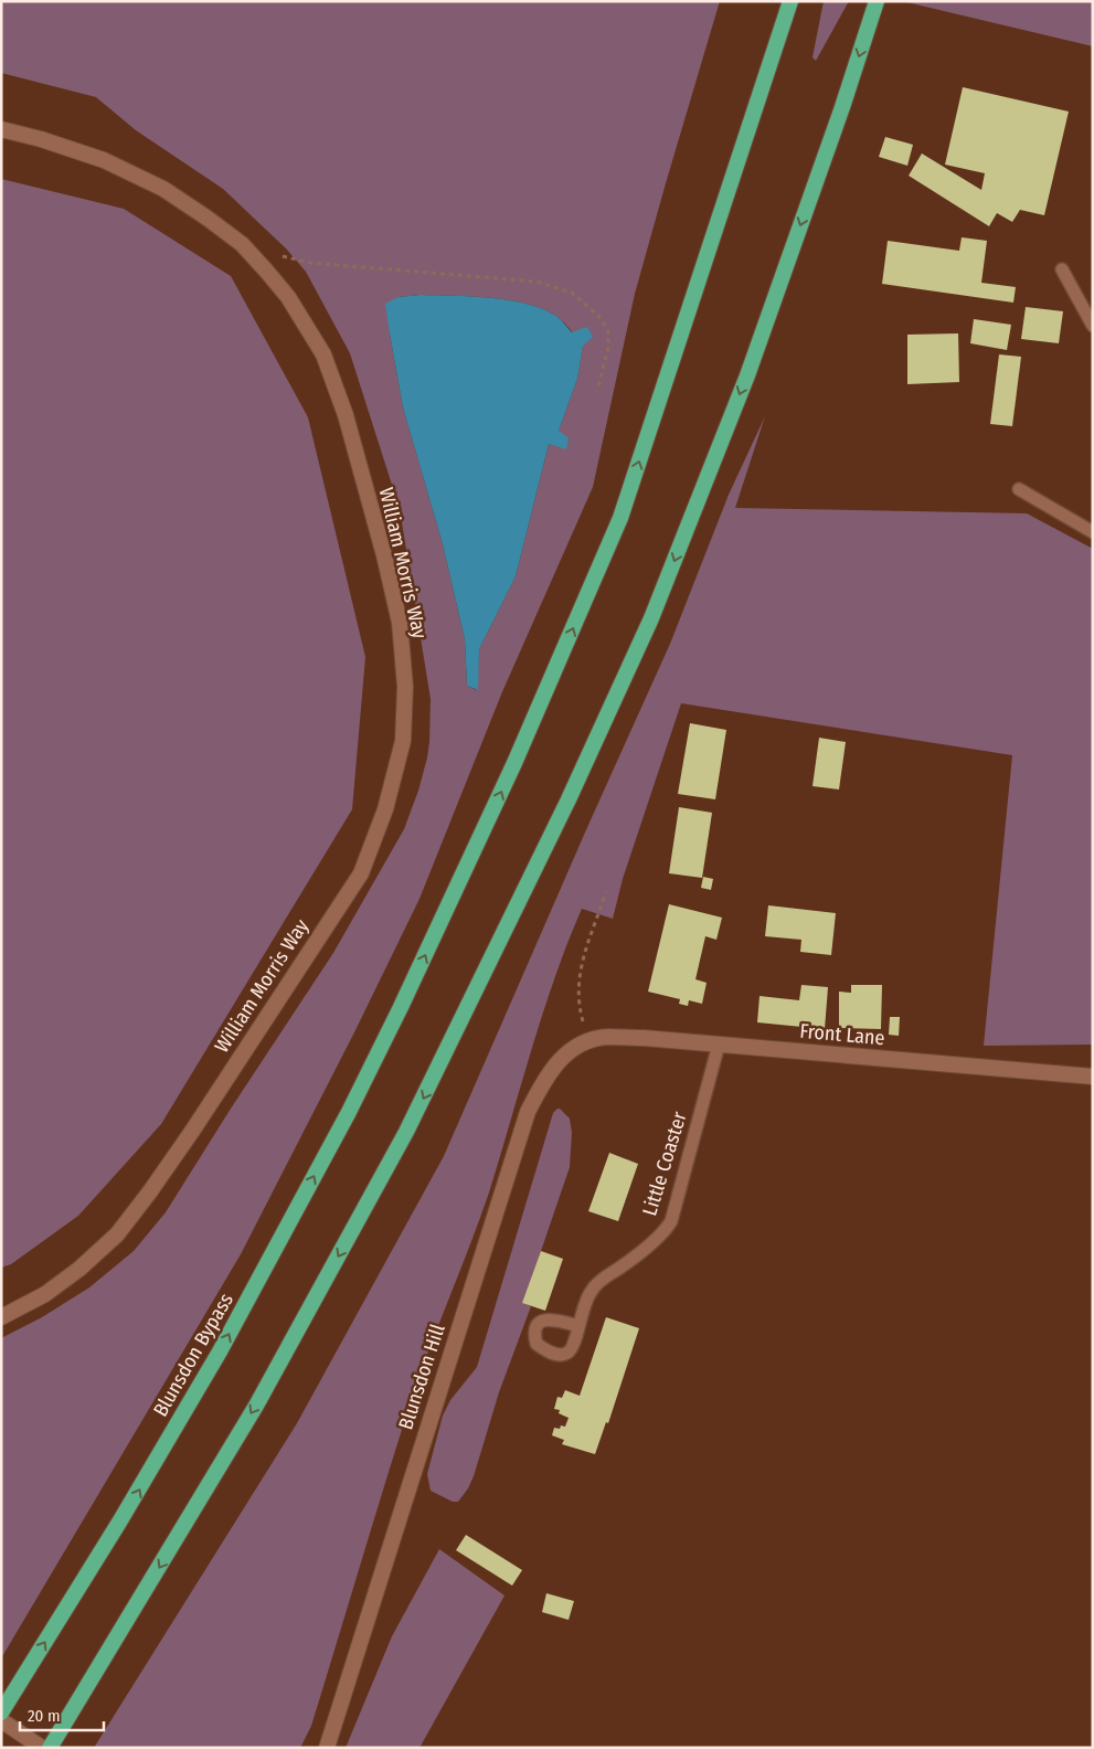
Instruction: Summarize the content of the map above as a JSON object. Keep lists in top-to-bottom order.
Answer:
{
  "streets": {
    "highway": ["Blunsdon Bypass"],
    "street": ["William Morris Way", "Front Lane", "Blunsdon Hill"],
    "lane": ["Little Coaster"]
  },
  "crossings": [
    ["Front Lane", "Little Coaster"],
    ["Front Lane", "Blunsdon Hill"]
  ],
  "scale_bar": "20 m"
}
